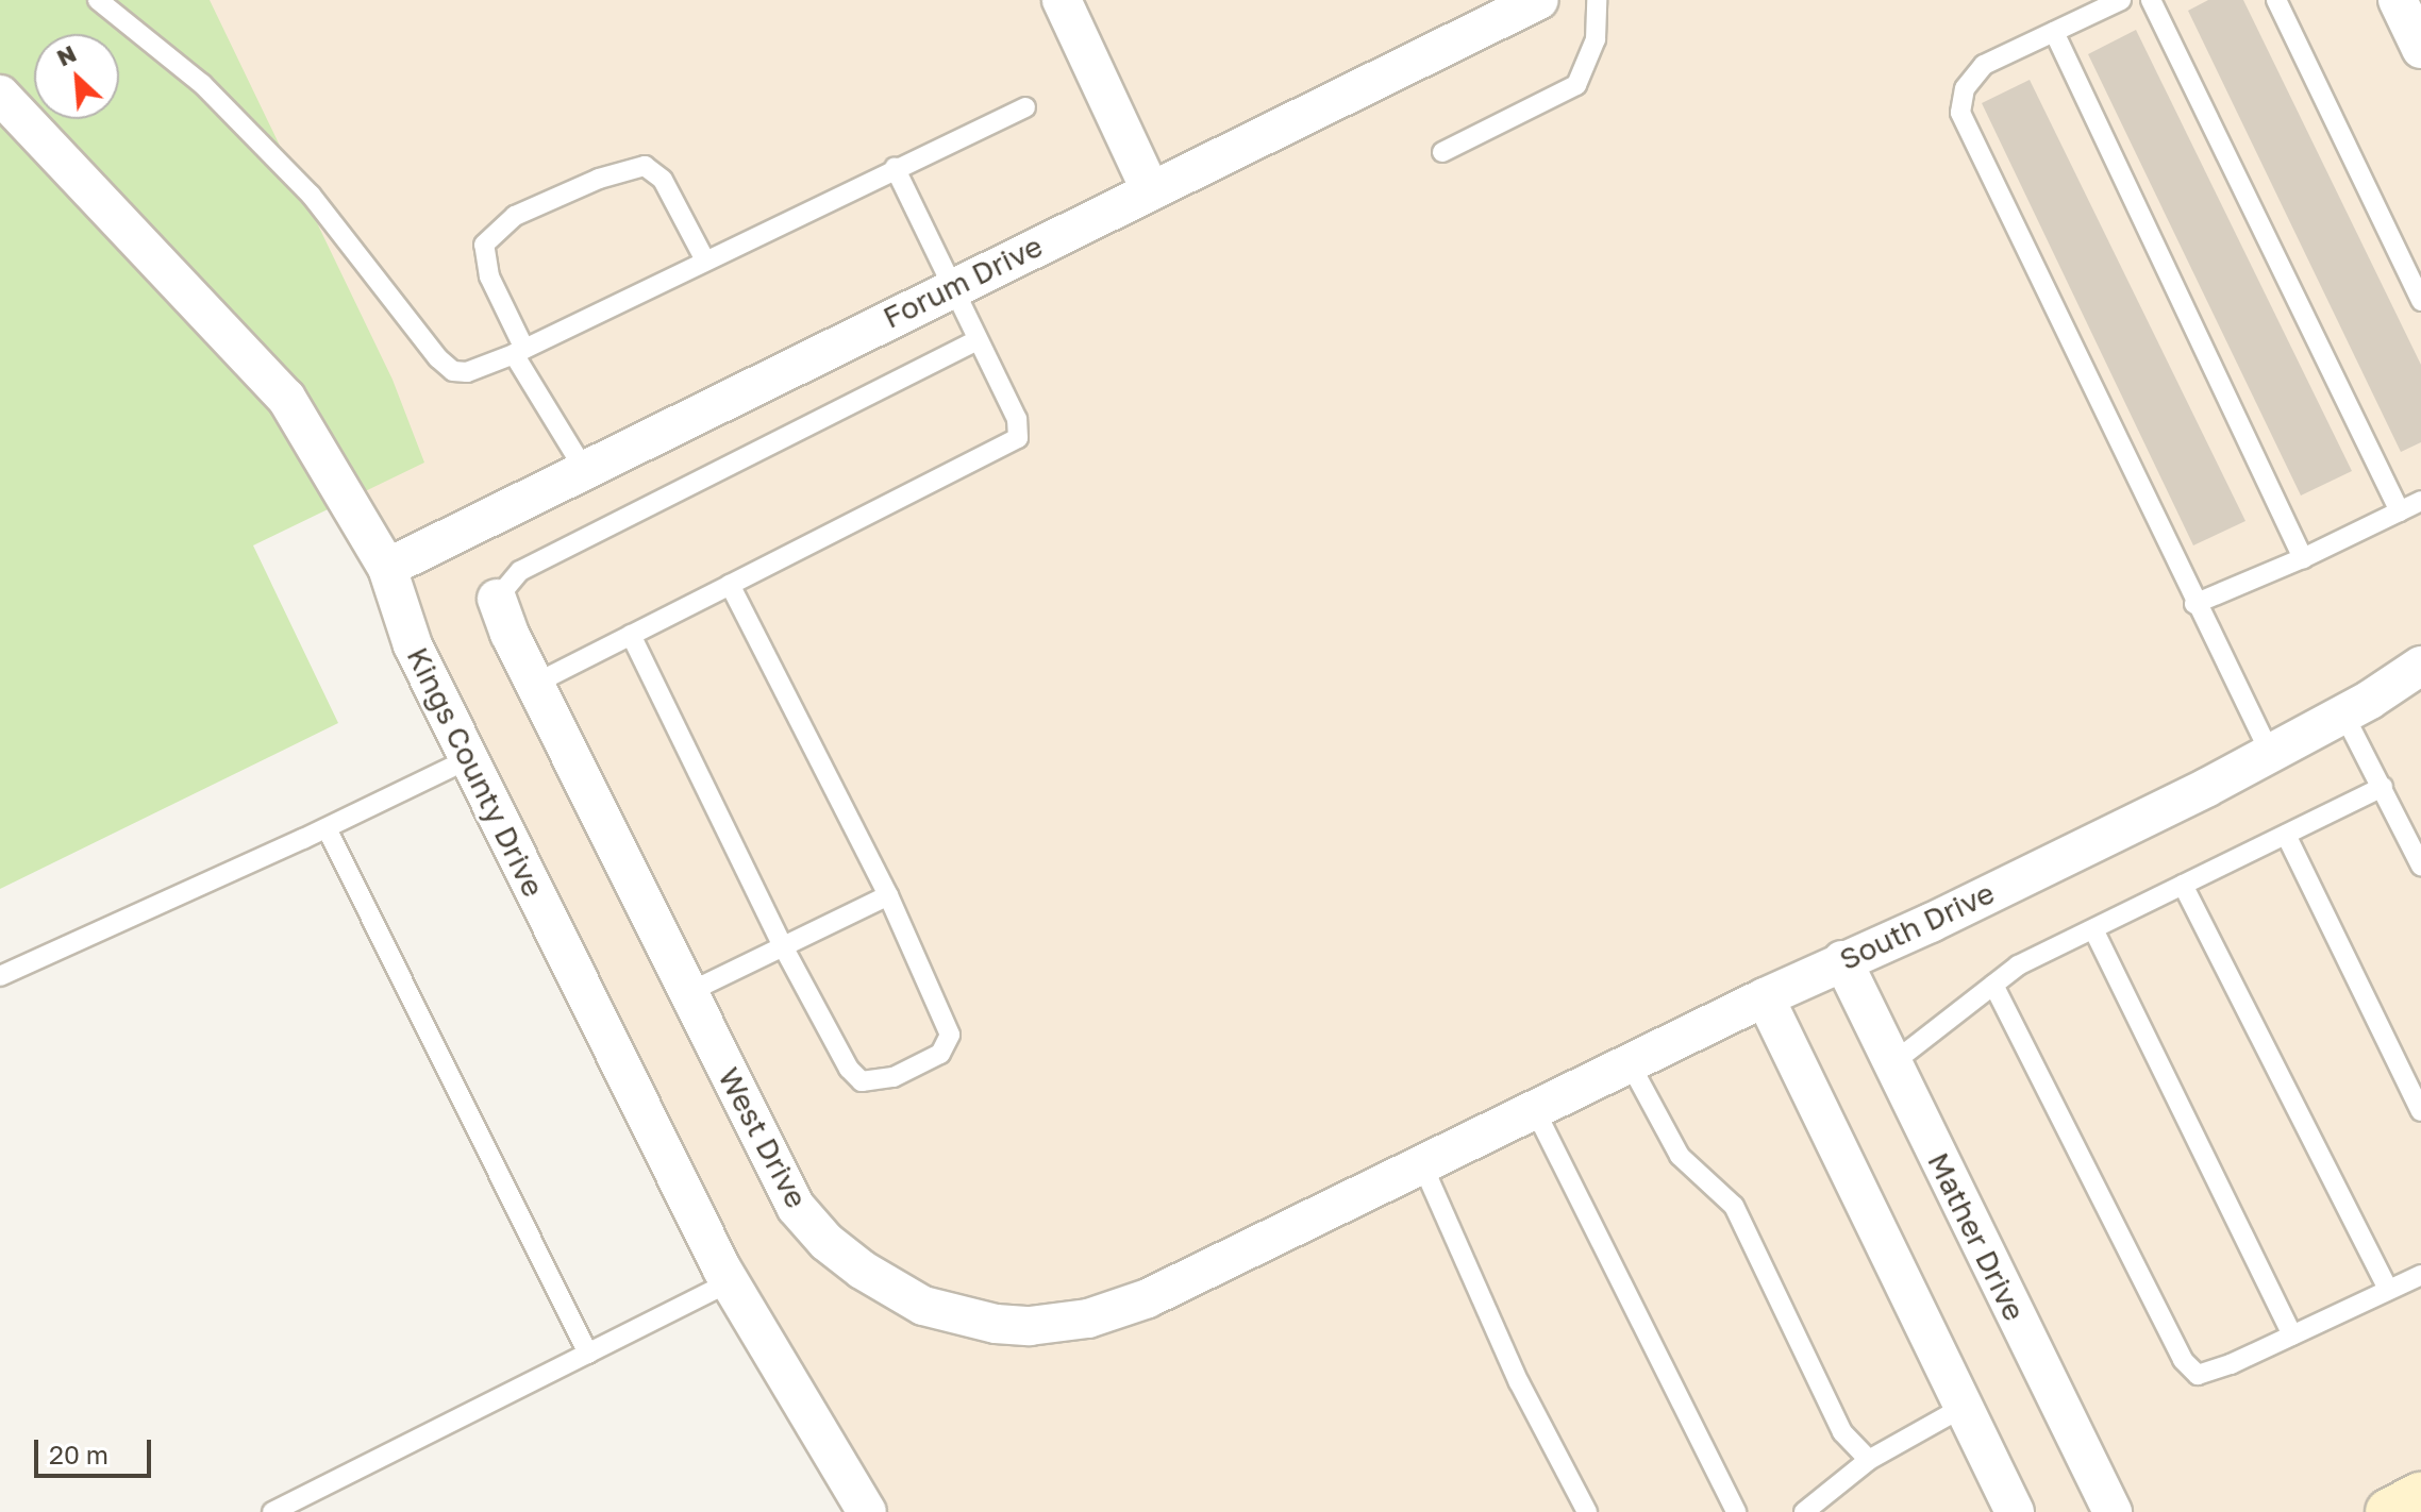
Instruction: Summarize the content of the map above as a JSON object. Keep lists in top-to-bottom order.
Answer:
{
  "streets": {
    "street": [
      "Forum Drive",
      "Kings County Drive",
      "South Drive",
      "West Drive",
      "Mather Drive"
    ]
  },
  "crossings": [
    ["Forum Drive", "Kings County Drive"],
    ["South Drive", "West Drive"],
    ["South Drive", "Mather Drive"]
  ],
  "scale_bar": "20 m",
  "north": "top left"
}
